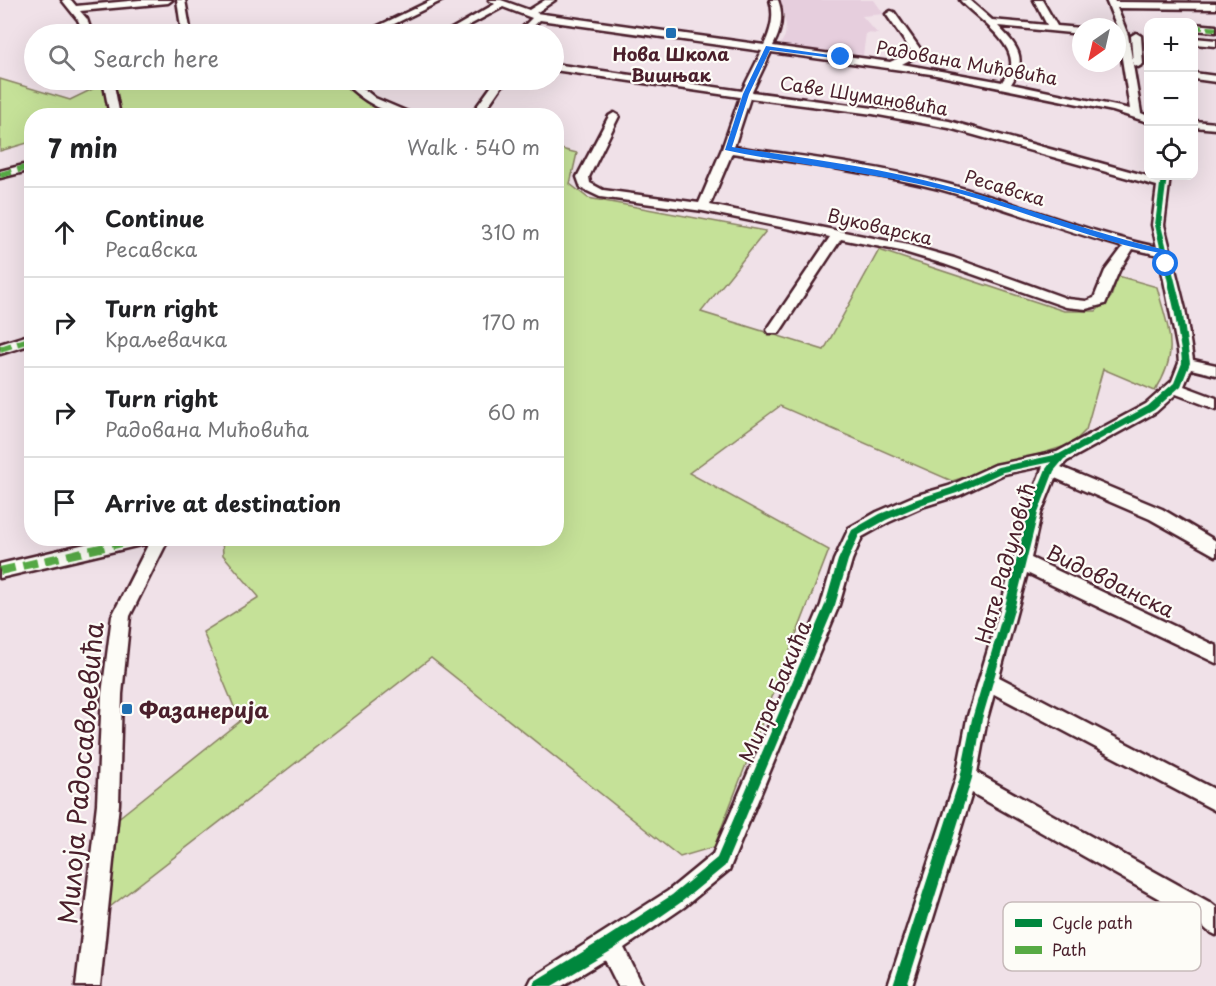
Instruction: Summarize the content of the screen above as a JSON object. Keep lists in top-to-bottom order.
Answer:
{
  "streets": {
    "street": [
      "Радована Мићовића",
      "Саве Шумановића",
      "Ресавска",
      "Вуковарска",
      "Нате Радуловић",
      "Видовданска",
      "Митра Бакића",
      "Милоја Радосављевића"
    ]
  },
  "crossings": [
    ["Ресавска", "Вуковарска"],
    ["Нате Радуловић", "Видовданска"],
    ["Нате Радуловић", "Митра Бакића"]
  ],
  "places": {
    "transit": ["Нова Школа Вишњак", "Фазанерија"]
  },
  "legend": ["Cycle path", "Path"],
  "north": "bottom left",
  "page": {
    "map_buttons": ["+", "−"],
    "search": "Search here",
    "heading": ["7 min", "Walk · 540 m"],
    "list": [
      ["Continue", "Ресавска", "310 m"],
      ["Turn right", "Краљевачка", "170 m"],
      ["Turn right", "Радована Мићовића", "60 m"],
      "Arrive at destination"
    ]
  }
}
